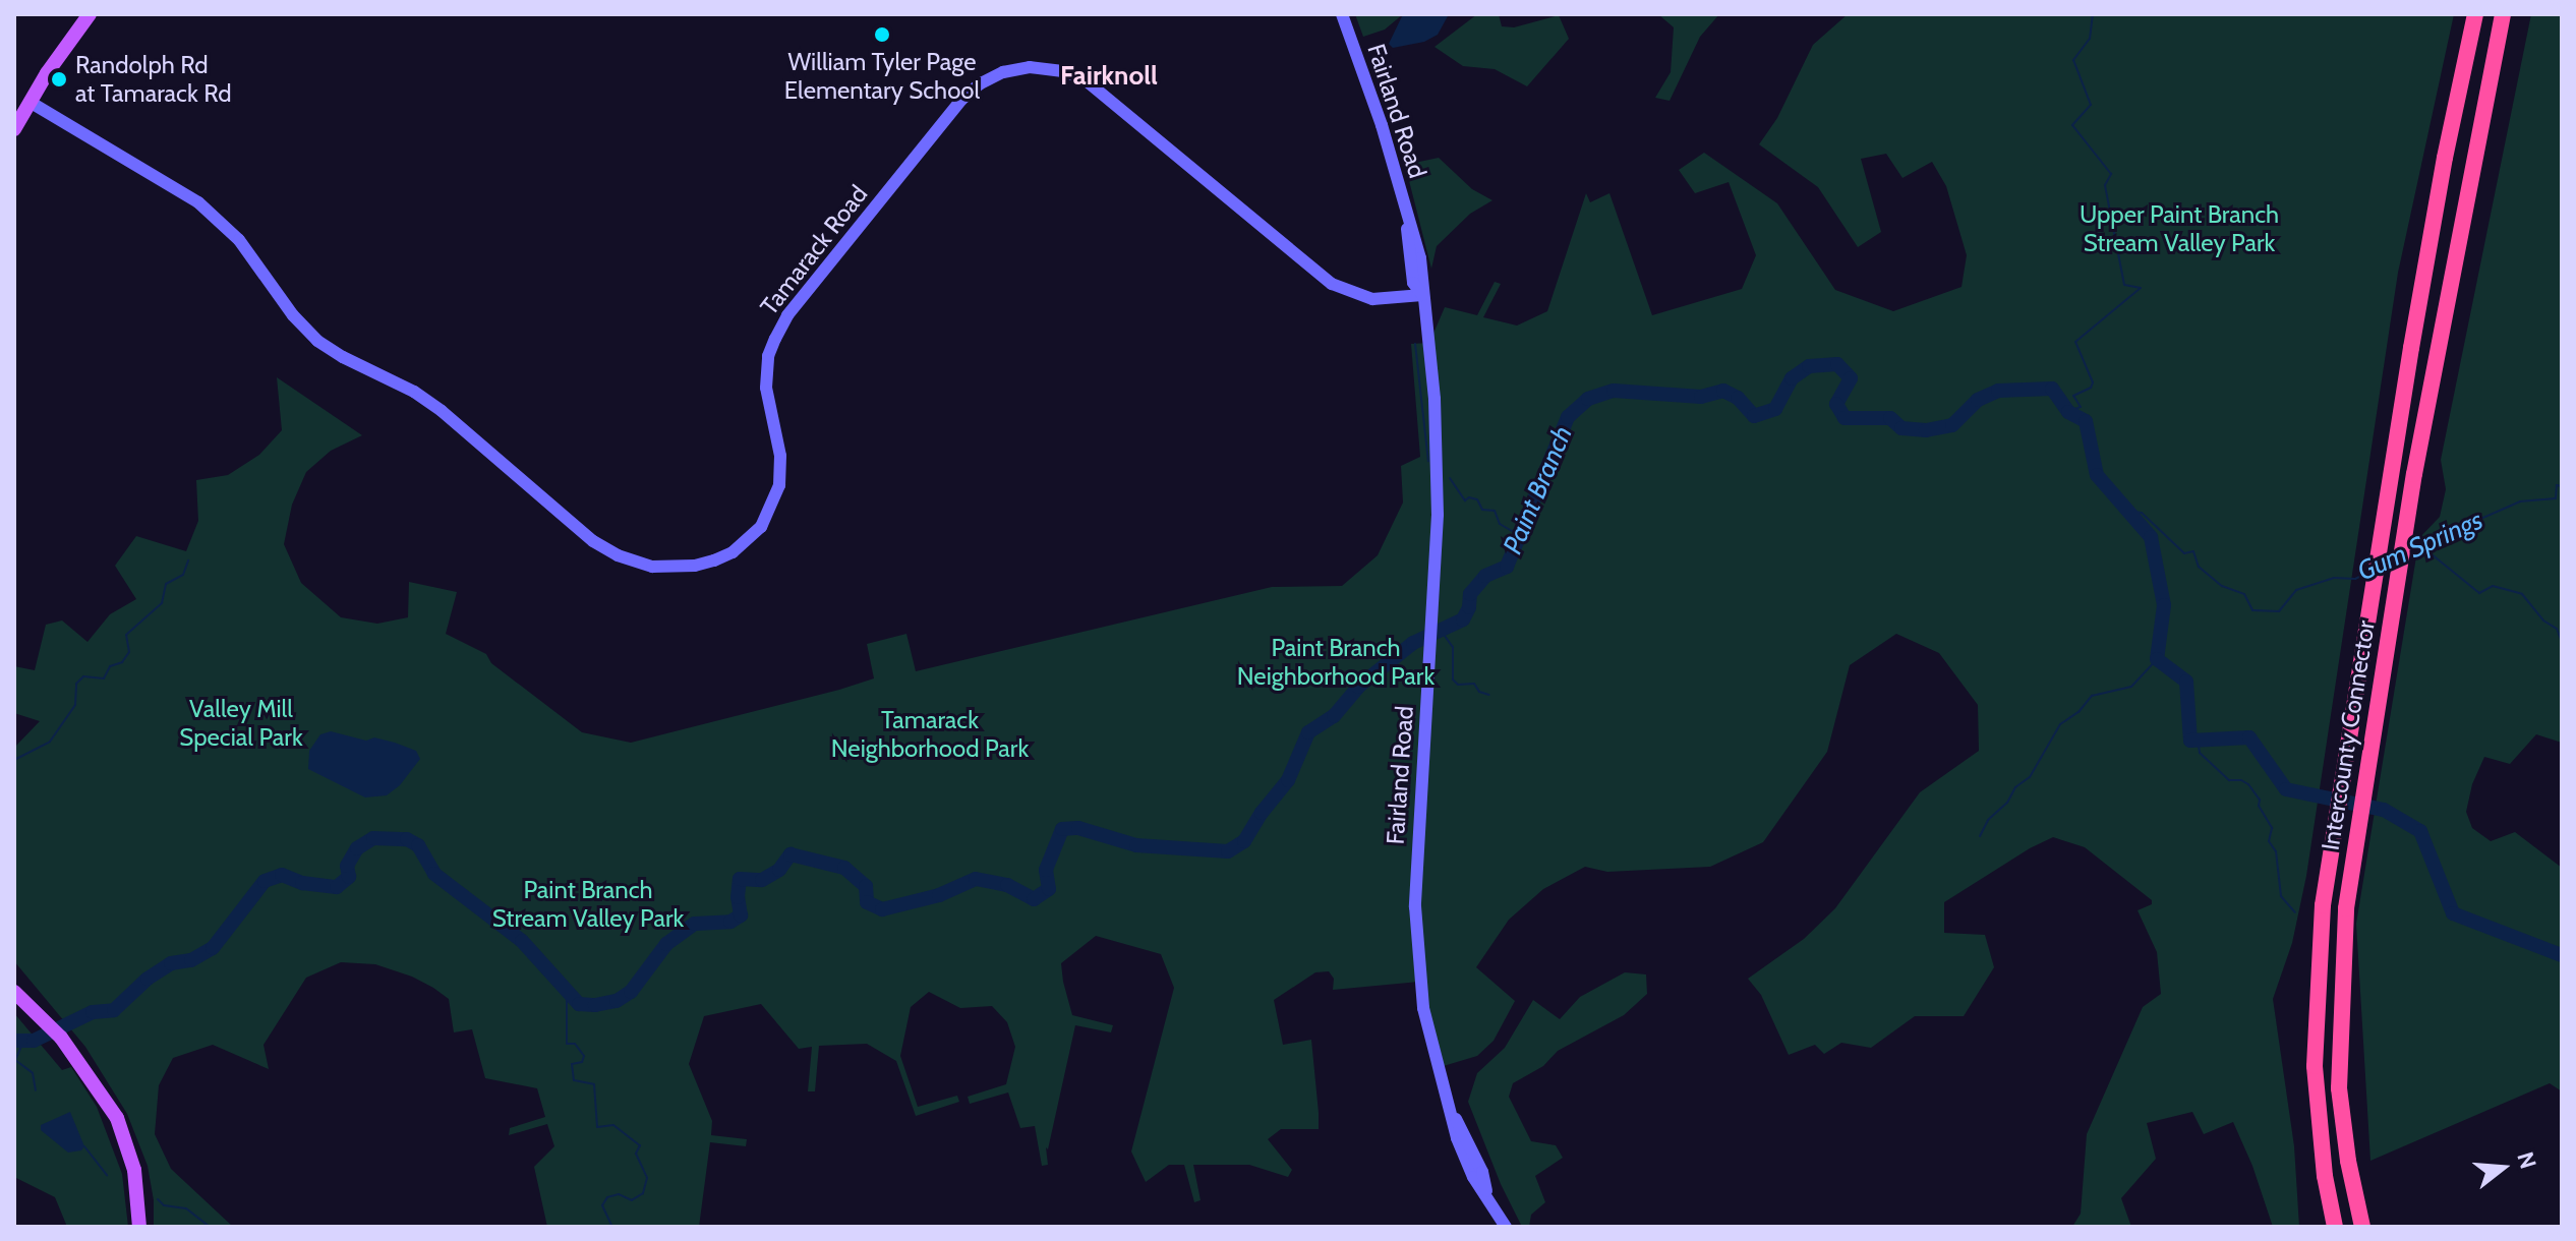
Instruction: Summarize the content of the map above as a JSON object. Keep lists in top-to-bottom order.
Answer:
{
  "streets": {
    "highway": ["Intercounty Connector"],
    "street": ["Fairland Road", "Tamarack Road"]
  },
  "crossings": [
    ["Fairland Road", "Tamarack Road"]
  ],
  "districts": ["Fairknoll"],
  "water": ["Paint Branch", "Gum Springs"],
  "parks": [
    "Upper Paint Branch Stream Valley Park",
    "Paint Branch Neighborhood Park",
    "Valley Mill Special Park",
    "Tamarack Neighborhood Park",
    "Paint Branch Stream Valley Park"
  ],
  "places": ["William Tyler Page Elementary School", "Randolph Rd at Tamarack Rd"],
  "north": "right"
}
